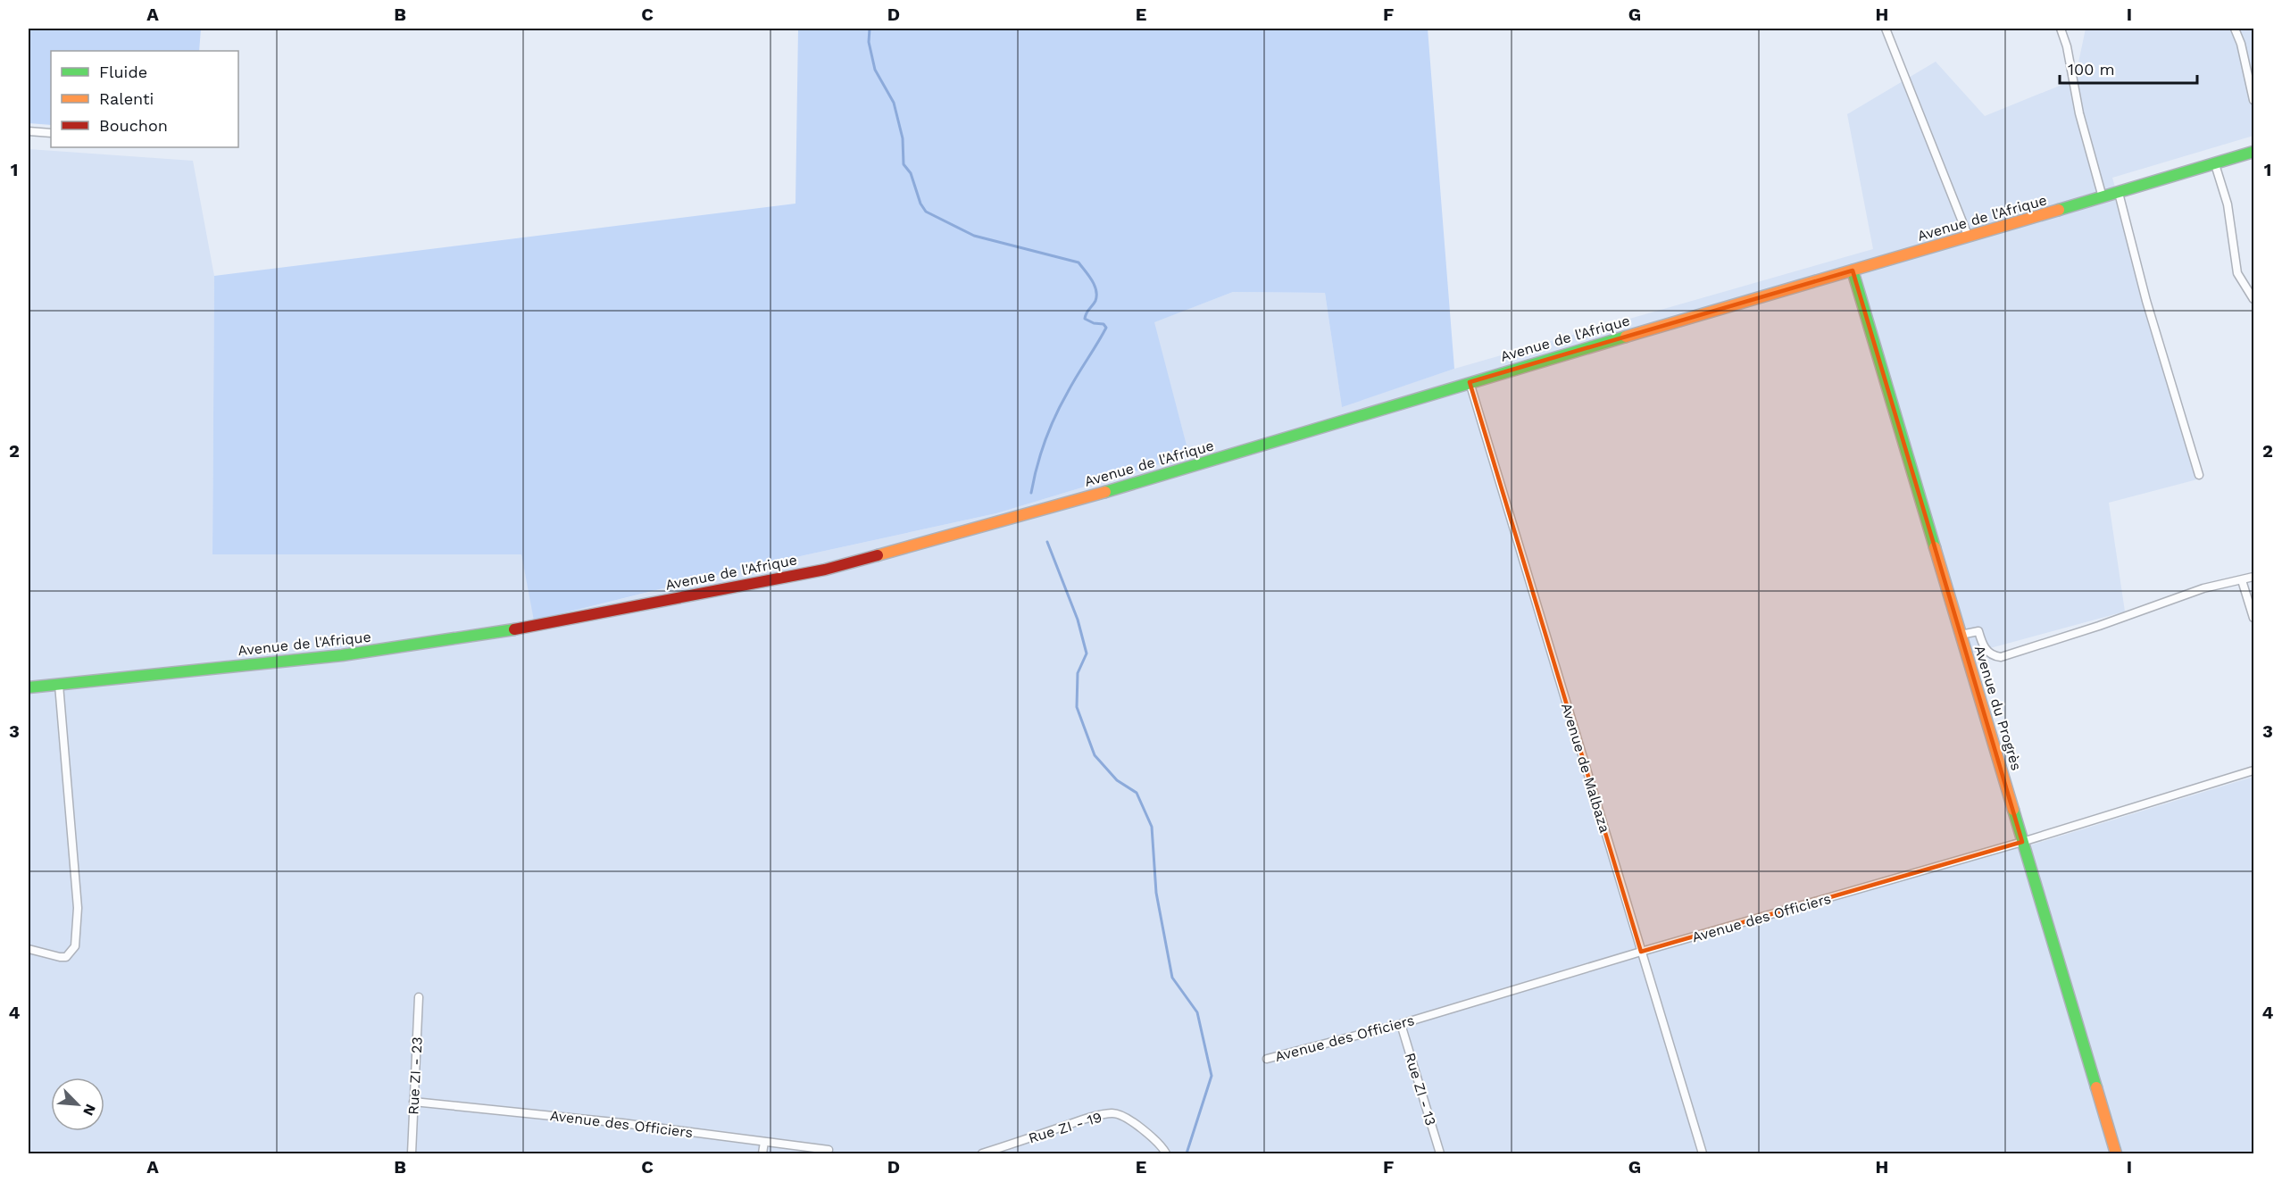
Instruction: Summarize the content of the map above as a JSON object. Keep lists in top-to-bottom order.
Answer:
{
  "streets": {
    "main road": ["Avenue de l'Afrique", "Avenue du Progrès"],
    "street": [
      "Avenue de Malbaza",
      "Avenue des Officiers",
      "Rue ZI - 23",
      "Rue ZI - 13",
      "Rue ZI - 19"
    ]
  },
  "crossings": [
    ["Avenue de l'Afrique", "Avenue du Progrès"],
    ["Avenue de l'Afrique", "Avenue de Malbaza"],
    ["Avenue du Progrès", "Avenue des Officiers"],
    ["Avenue de Malbaza", "Avenue des Officiers"],
    ["Avenue des Officiers", "Rue ZI - 23"],
    ["Avenue des Officiers", "Rue ZI - 13"]
  ],
  "legend": ["Fluide", "Ralenti", "Bouchon"],
  "scale_bar": "100 m",
  "north": "bottom right",
  "grid": {
    "columns": [
      "A",
      "B",
      "C",
      "D",
      "E",
      "F",
      "G",
      "H",
      "I"
    ],
    "rows": [
      "1",
      "2",
      "3",
      "4"
    ]
  }
}
